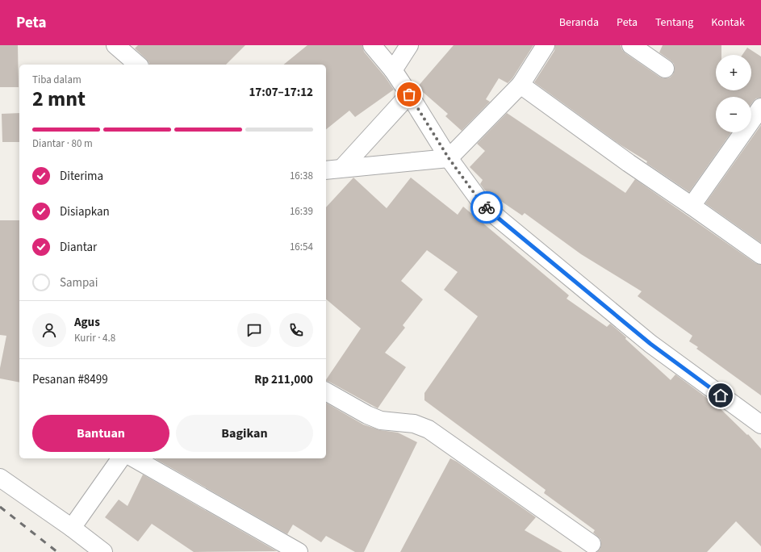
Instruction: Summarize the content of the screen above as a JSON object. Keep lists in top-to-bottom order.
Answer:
{
  "page": {
    "header": "Peta",
    "nav": [
      "Beranda",
      "Peta",
      "Tentang",
      "Kontak"
    ],
    "map_buttons": ["+", "−"],
    "heading": ["2 mnt", "Tiba dalam", "17:07–17:12"],
    "panel": [
      "Agus",
      "Kurir · 4.8",
      "Pesanan #8499",
      "Rp 211,000"
    ],
    "bar": "Diantar · 80 m",
    "list": [
      ["Diterima", "16:38"],
      ["Disiapkan", "16:39"],
      ["Diantar", "16:54"],
      "Sampai"
    ],
    "buttons": ["Bantuan", "Bagikan"]
  }
}
